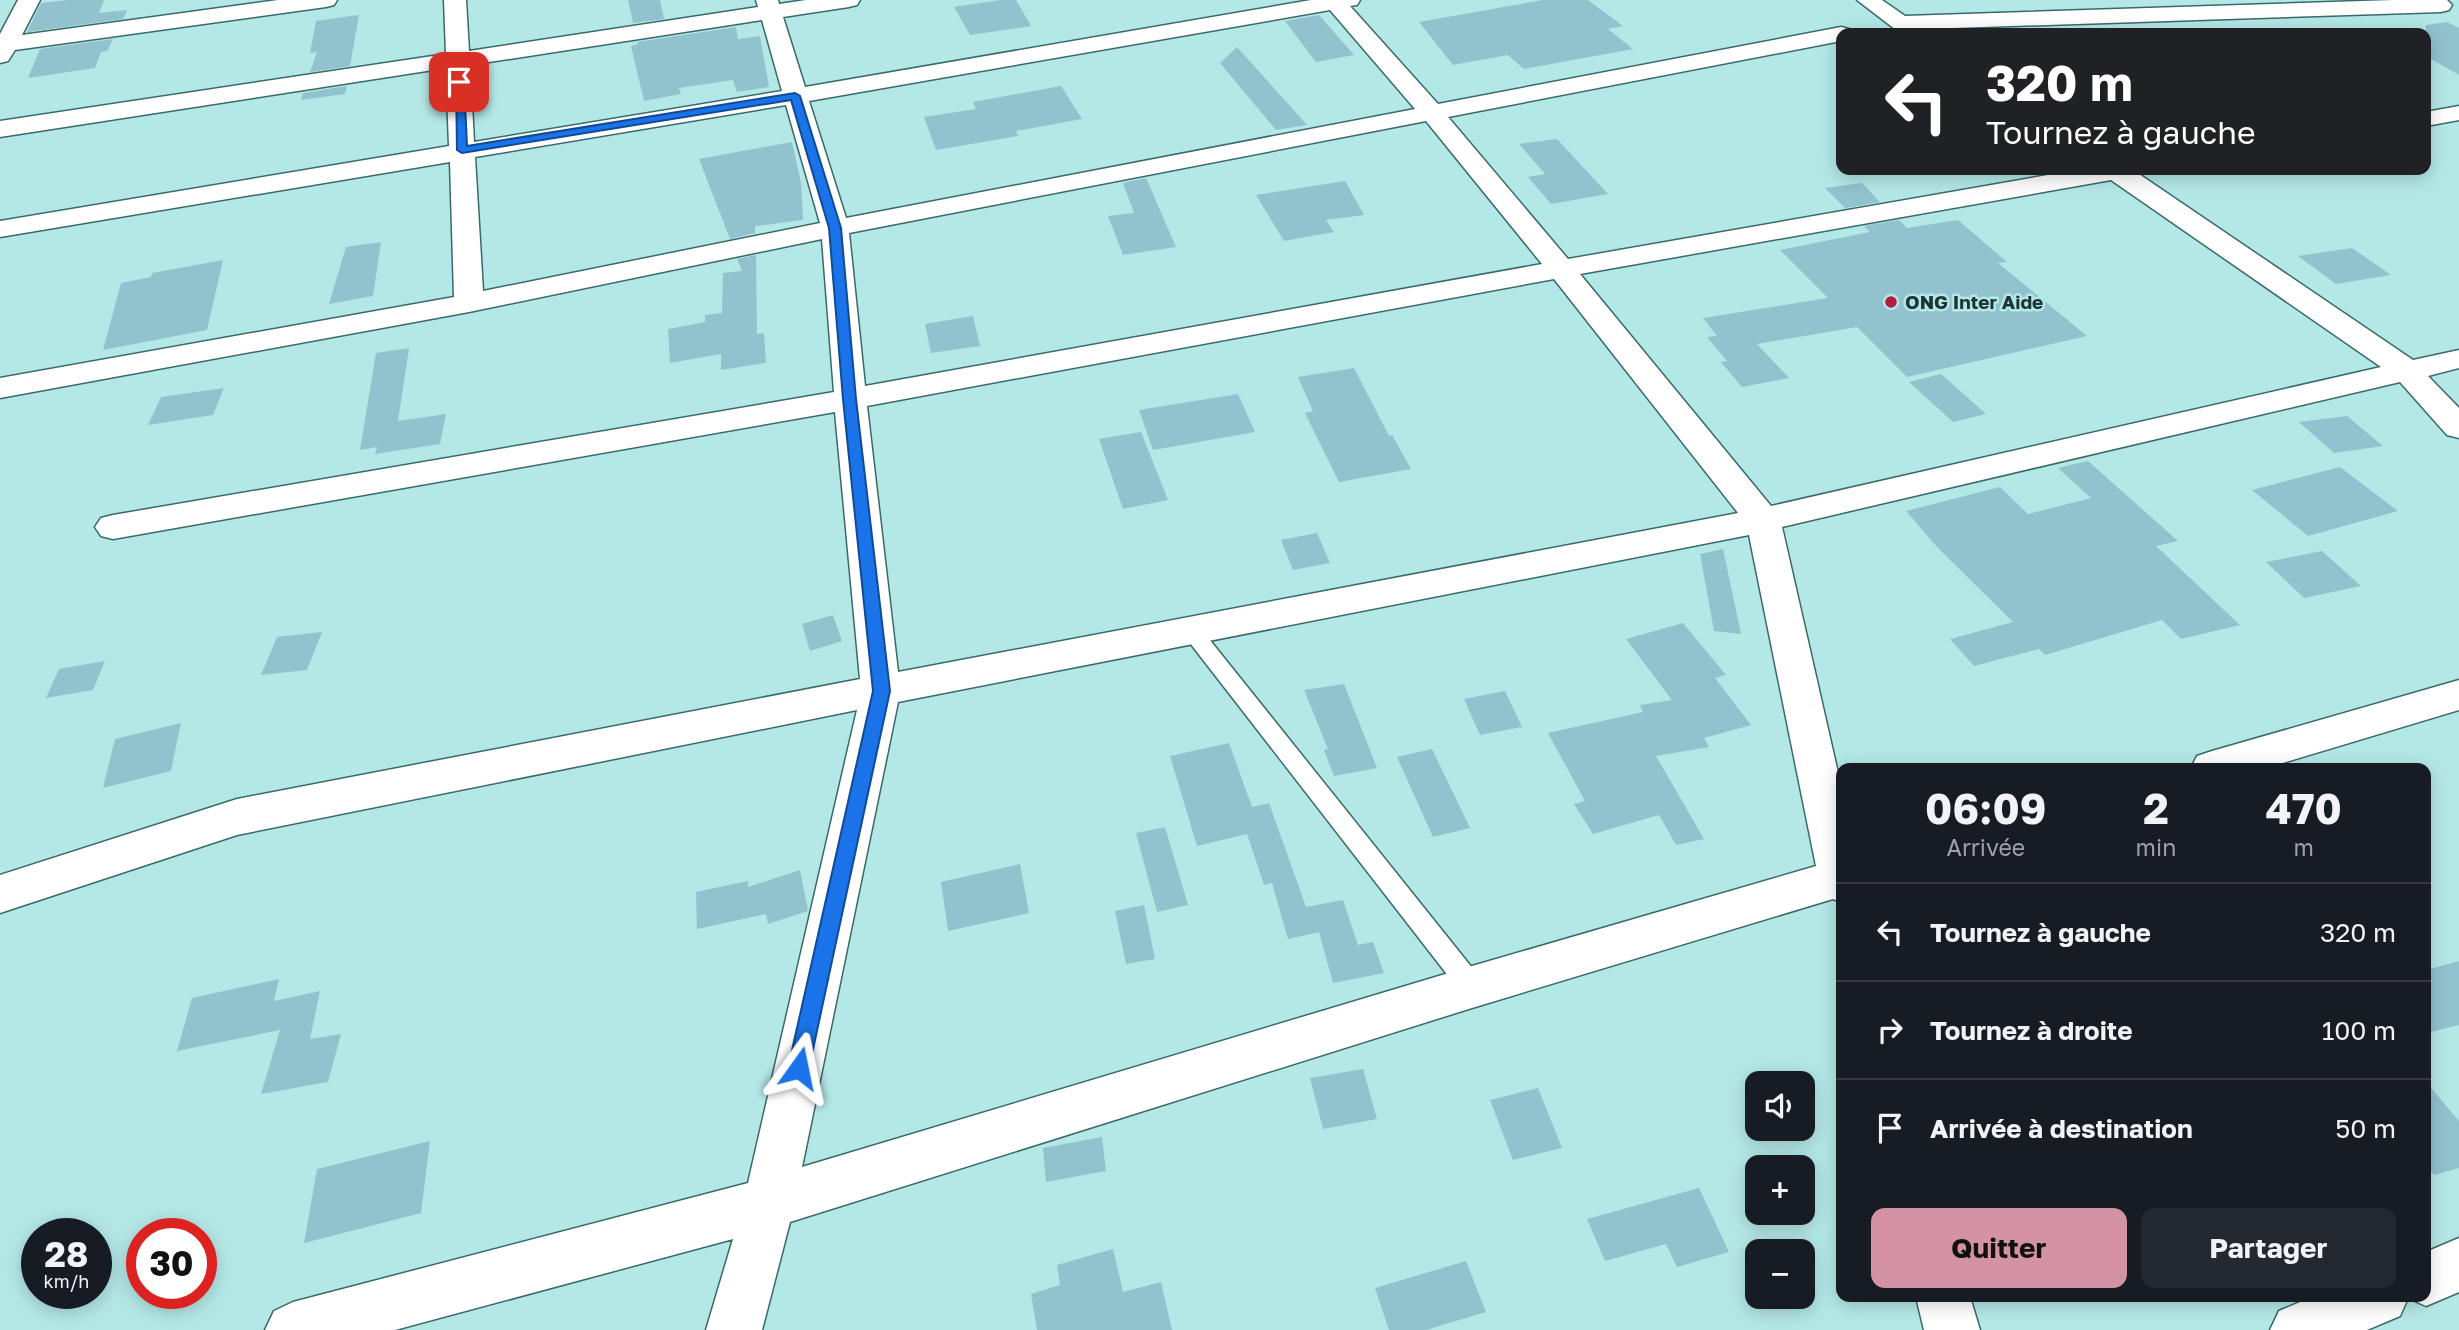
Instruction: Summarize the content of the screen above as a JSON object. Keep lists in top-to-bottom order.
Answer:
{
  "places": ["ONG Inter Aide"],
  "page": {
    "turn": ["320 m", "Tournez à gauche"],
    "eta": [
      "06:09",
      "Arrivée",
      "2",
      "min",
      "470",
      "m"
    ],
    "list": [
      {
        "name": "Tournez à gauche",
        "value": "320 m"
      },
      {
        "name": "Tournez à droite",
        "value": "100 m"
      },
      {
        "name": "Arrivée à destination",
        "value": "50 m"
      }
    ],
    "map_buttons": ["+", "−"],
    "buttons": ["Quitter", "Partager"],
    "speed": "28 km/h",
    "limit": "30"
  }
}
